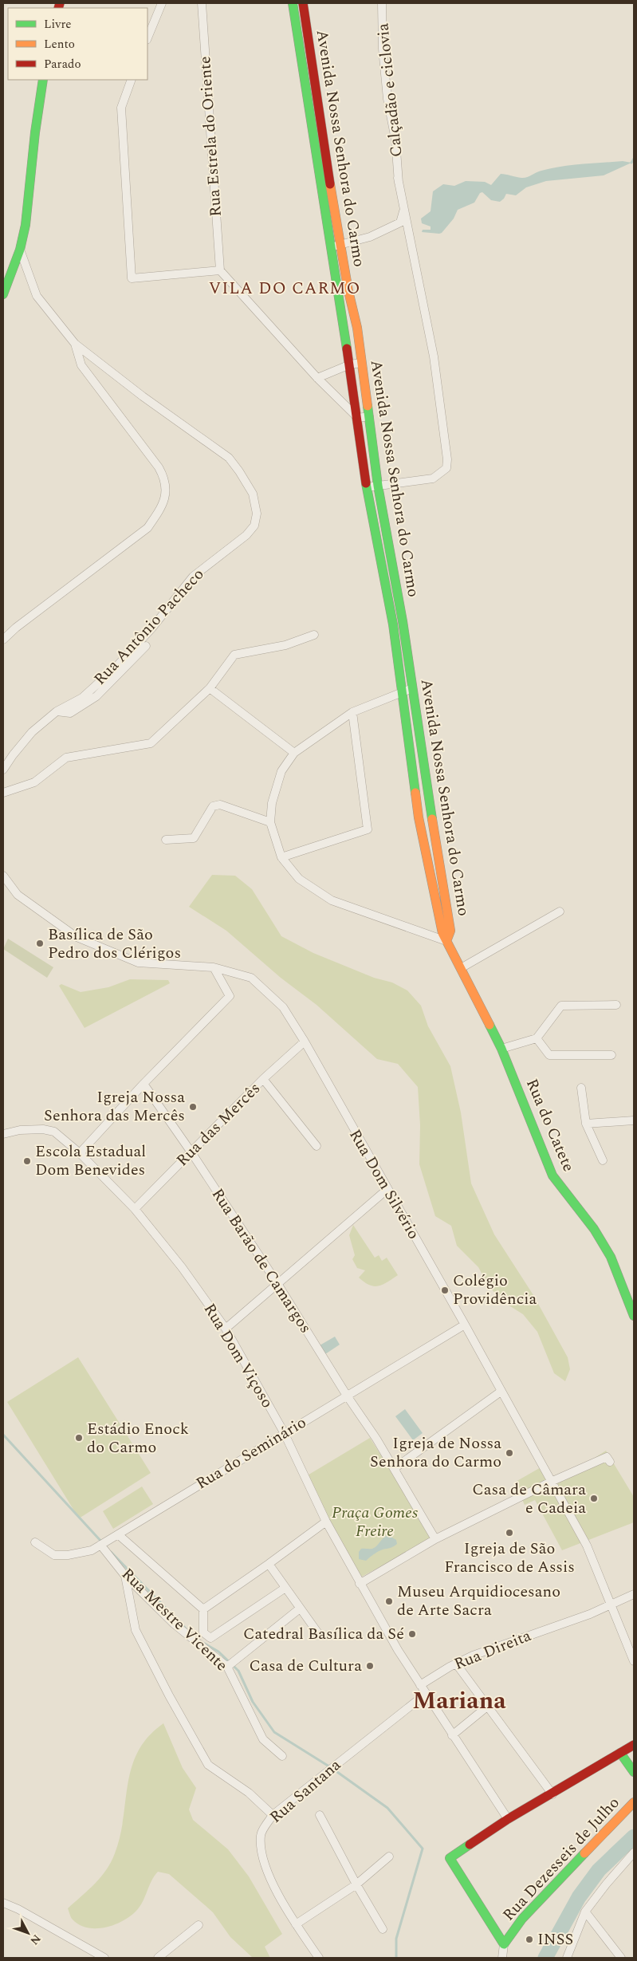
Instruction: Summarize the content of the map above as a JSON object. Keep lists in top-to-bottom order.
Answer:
{
  "streets": {
    "street": [
      "Calçadão e ciclovia",
      "Rua Estrela do Oriente",
      "Avenida Nossa Senhora do Carmo",
      "Rua Antônio Pacheco",
      "Rua das Mercês",
      "Rua do Catete",
      "Rua Dom Silvério",
      "Rua Barão de Camargos",
      "Rua Dom Viçoso",
      "Rua do Seminário",
      "Rua Mestre Vicente",
      "Rua Direita",
      "Rua Santana",
      "Rua Dezesseis de Julho"
    ]
  },
  "crossings": [
    ["Avenida Nossa Senhora do Carmo", "Rua do Catete"],
    ["Rua das Mercês", "Rua Dom Silvério"],
    ["Rua das Mercês", "Rua Barão de Camargos"],
    ["Rua das Mercês", "Rua Dom Viçoso"],
    ["Rua Dom Silvério", "Rua do Seminário"],
    ["Rua Dom Silvério", "Rua Direita"],
    ["Rua Barão de Camargos", "Rua do Seminário"],
    ["Rua Dom Viçoso", "Rua do Seminário"],
    ["Rua Dom Viçoso", "Rua Direita"],
    ["Rua Dom Viçoso", "Rua Santana"],
    ["Rua do Seminário", "Rua Mestre Vicente"]
  ],
  "districts": ["VILA DO CARMO", "Mariana"],
  "parks": ["Praça Gomes Freire"],
  "places": [
    "Basílica de São Pedro dos Clérigos",
    "Igreja Nossa Senhora das Mercês",
    "Escola Estadual Dom Benevides",
    "Colégio Providência",
    "Estádio Enock do Carmo",
    "Igreja de Nossa Senhora do Carmo",
    "Casa de Câmara e Cadeia",
    "Igreja de São Francisco de Assis",
    "Museu Arquidiocesano de Arte Sacra",
    "Catedral Basílica da Sé",
    "Casa de Cultura",
    "INSS"
  ],
  "legend": ["Livre", "Lento", "Parado"],
  "north": "bottom right"
}
